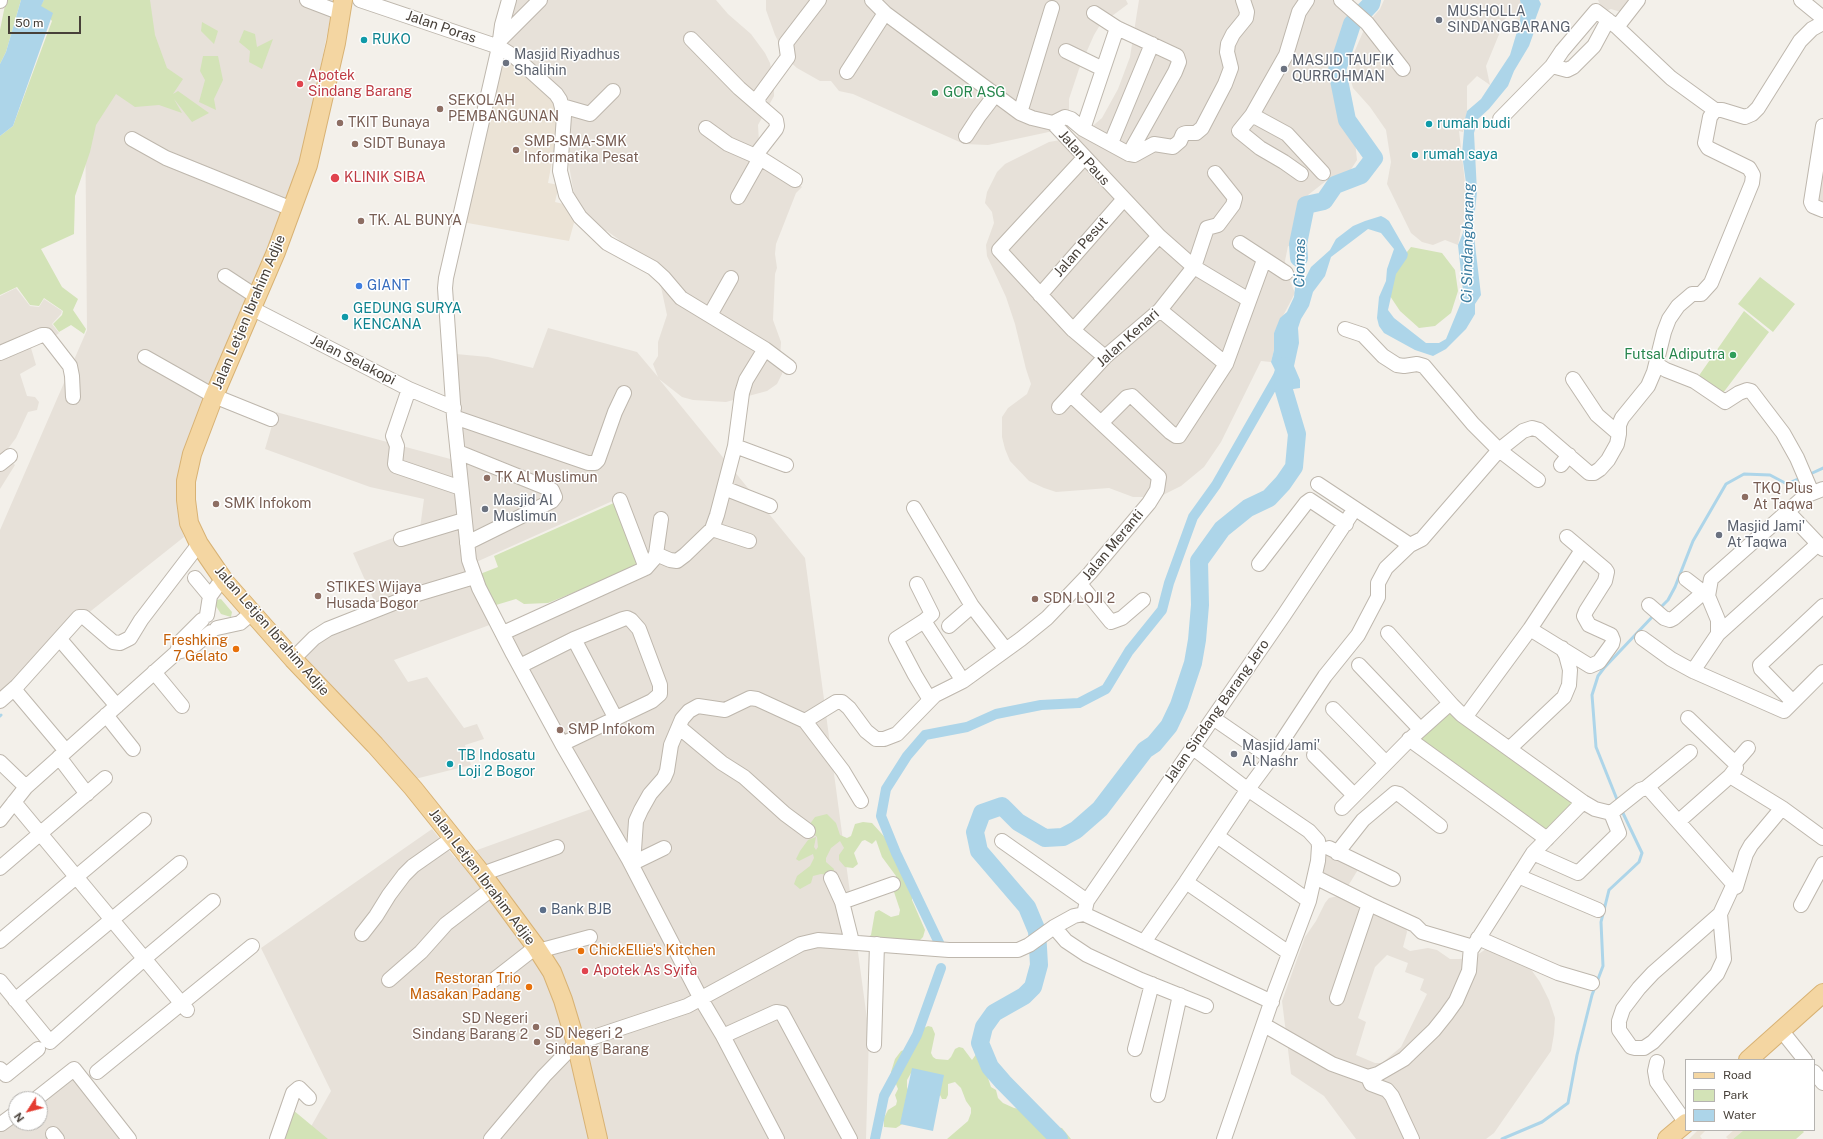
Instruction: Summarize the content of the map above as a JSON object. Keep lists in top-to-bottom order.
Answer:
{
  "streets": {
    "main road": ["Jalan Letjen Ibrahim Adjie"],
    "street": [
      "Jalan Poras",
      "Jalan Paus",
      "Jalan Pesut",
      "Jalan Kenari",
      "Jalan Selakopi",
      "Jalan Meranti",
      "Jalan Sindang Barang Jero"
    ]
  },
  "crossings": [
    ["Jalan Paus", "Jalan Pesut"],
    ["Jalan Paus", "Jalan Kenari"],
    ["Jalan Letjen Ibrahim Adjie", "Jalan Selakopi"],
    ["Jalan Kenari", "Jalan Meranti"]
  ],
  "water": ["Ci Sindangbarang", "Ciomas"],
  "places": [
    "MUSHOLLA SINDANGBARANG",
    "RUKO",
    "Masjid Riyadhus Shalihin",
    "MASJID TAUFIK QURROHMAN",
    "Apotek Sindang Barang",
    "GOR ASG",
    "SEKOLAH PEMBANGUNAN",
    "TKIT Bunaya",
    "rumah budi",
    "SIDT Bunaya",
    "SMP-SMA-SMK Informatika Pesat",
    "rumah saya",
    "KLINIK SIBA",
    "TK. AL BUNYA",
    "GIANT",
    "GEDUNG SURYA KENCANA",
    "Futsal Adiputra",
    "TK Al Muslimun",
    "TKQ Plus At Taqwa",
    "SMK Infokom",
    "Masjid Al Muslimun",
    "Masjid Jami' At Taqwa",
    "STIKES Wijaya Husada Bogor",
    "SDN LOJI 2",
    "Freshking 7 Gelato",
    "SMP Infokom",
    "Masjid Jami' Al Nashr",
    "TB Indosatu Loji 2 Bogor",
    "Bank BJB",
    "ChickEllie's Kitchen",
    "Apotek As Syifa",
    "Restoran Trio Masakan Padang",
    "SD Negeri Sindang Barang 2",
    "SD Negeri 2 Sindang Barang"
  ],
  "legend": ["Road", "Park", "Water"],
  "scale_bar": "50 m",
  "north": "bottom left"
}
